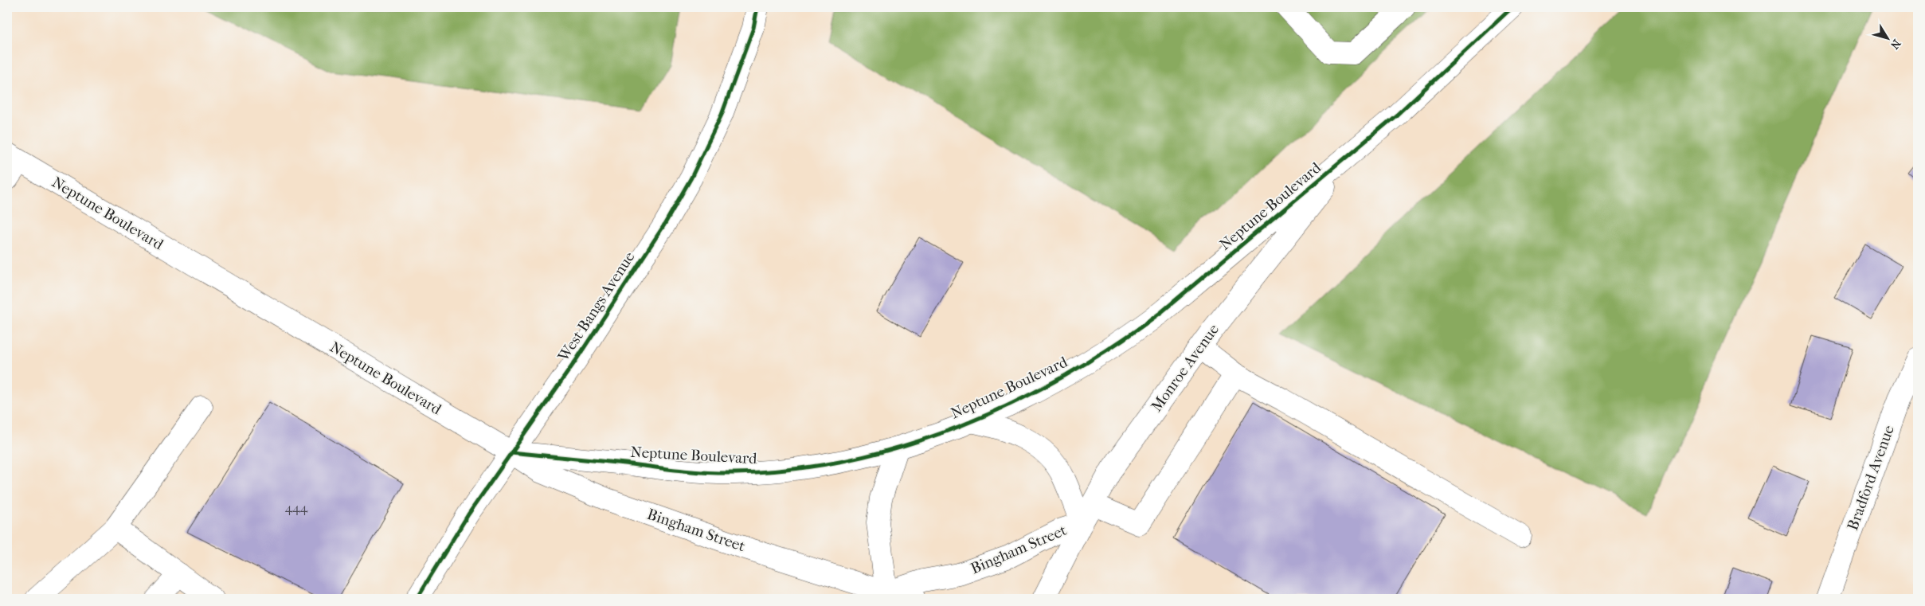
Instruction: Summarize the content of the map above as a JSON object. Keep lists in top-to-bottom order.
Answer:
{
  "streets": {
    "street": [
      "Neptune Boulevard",
      "West Bangs Avenue",
      "Monroe Avenue",
      "Bradford Avenue",
      "Bingham Street"
    ]
  },
  "crossings": [
    ["Neptune Boulevard", "West Bangs Avenue"],
    ["Neptune Boulevard", "Monroe Avenue"],
    ["Neptune Boulevard", "Bingham Street"],
    ["West Bangs Avenue", "Bingham Street"],
    ["Monroe Avenue", "Bingham Street"]
  ],
  "house_numbers": ["444"],
  "north": "bottom right"
}
